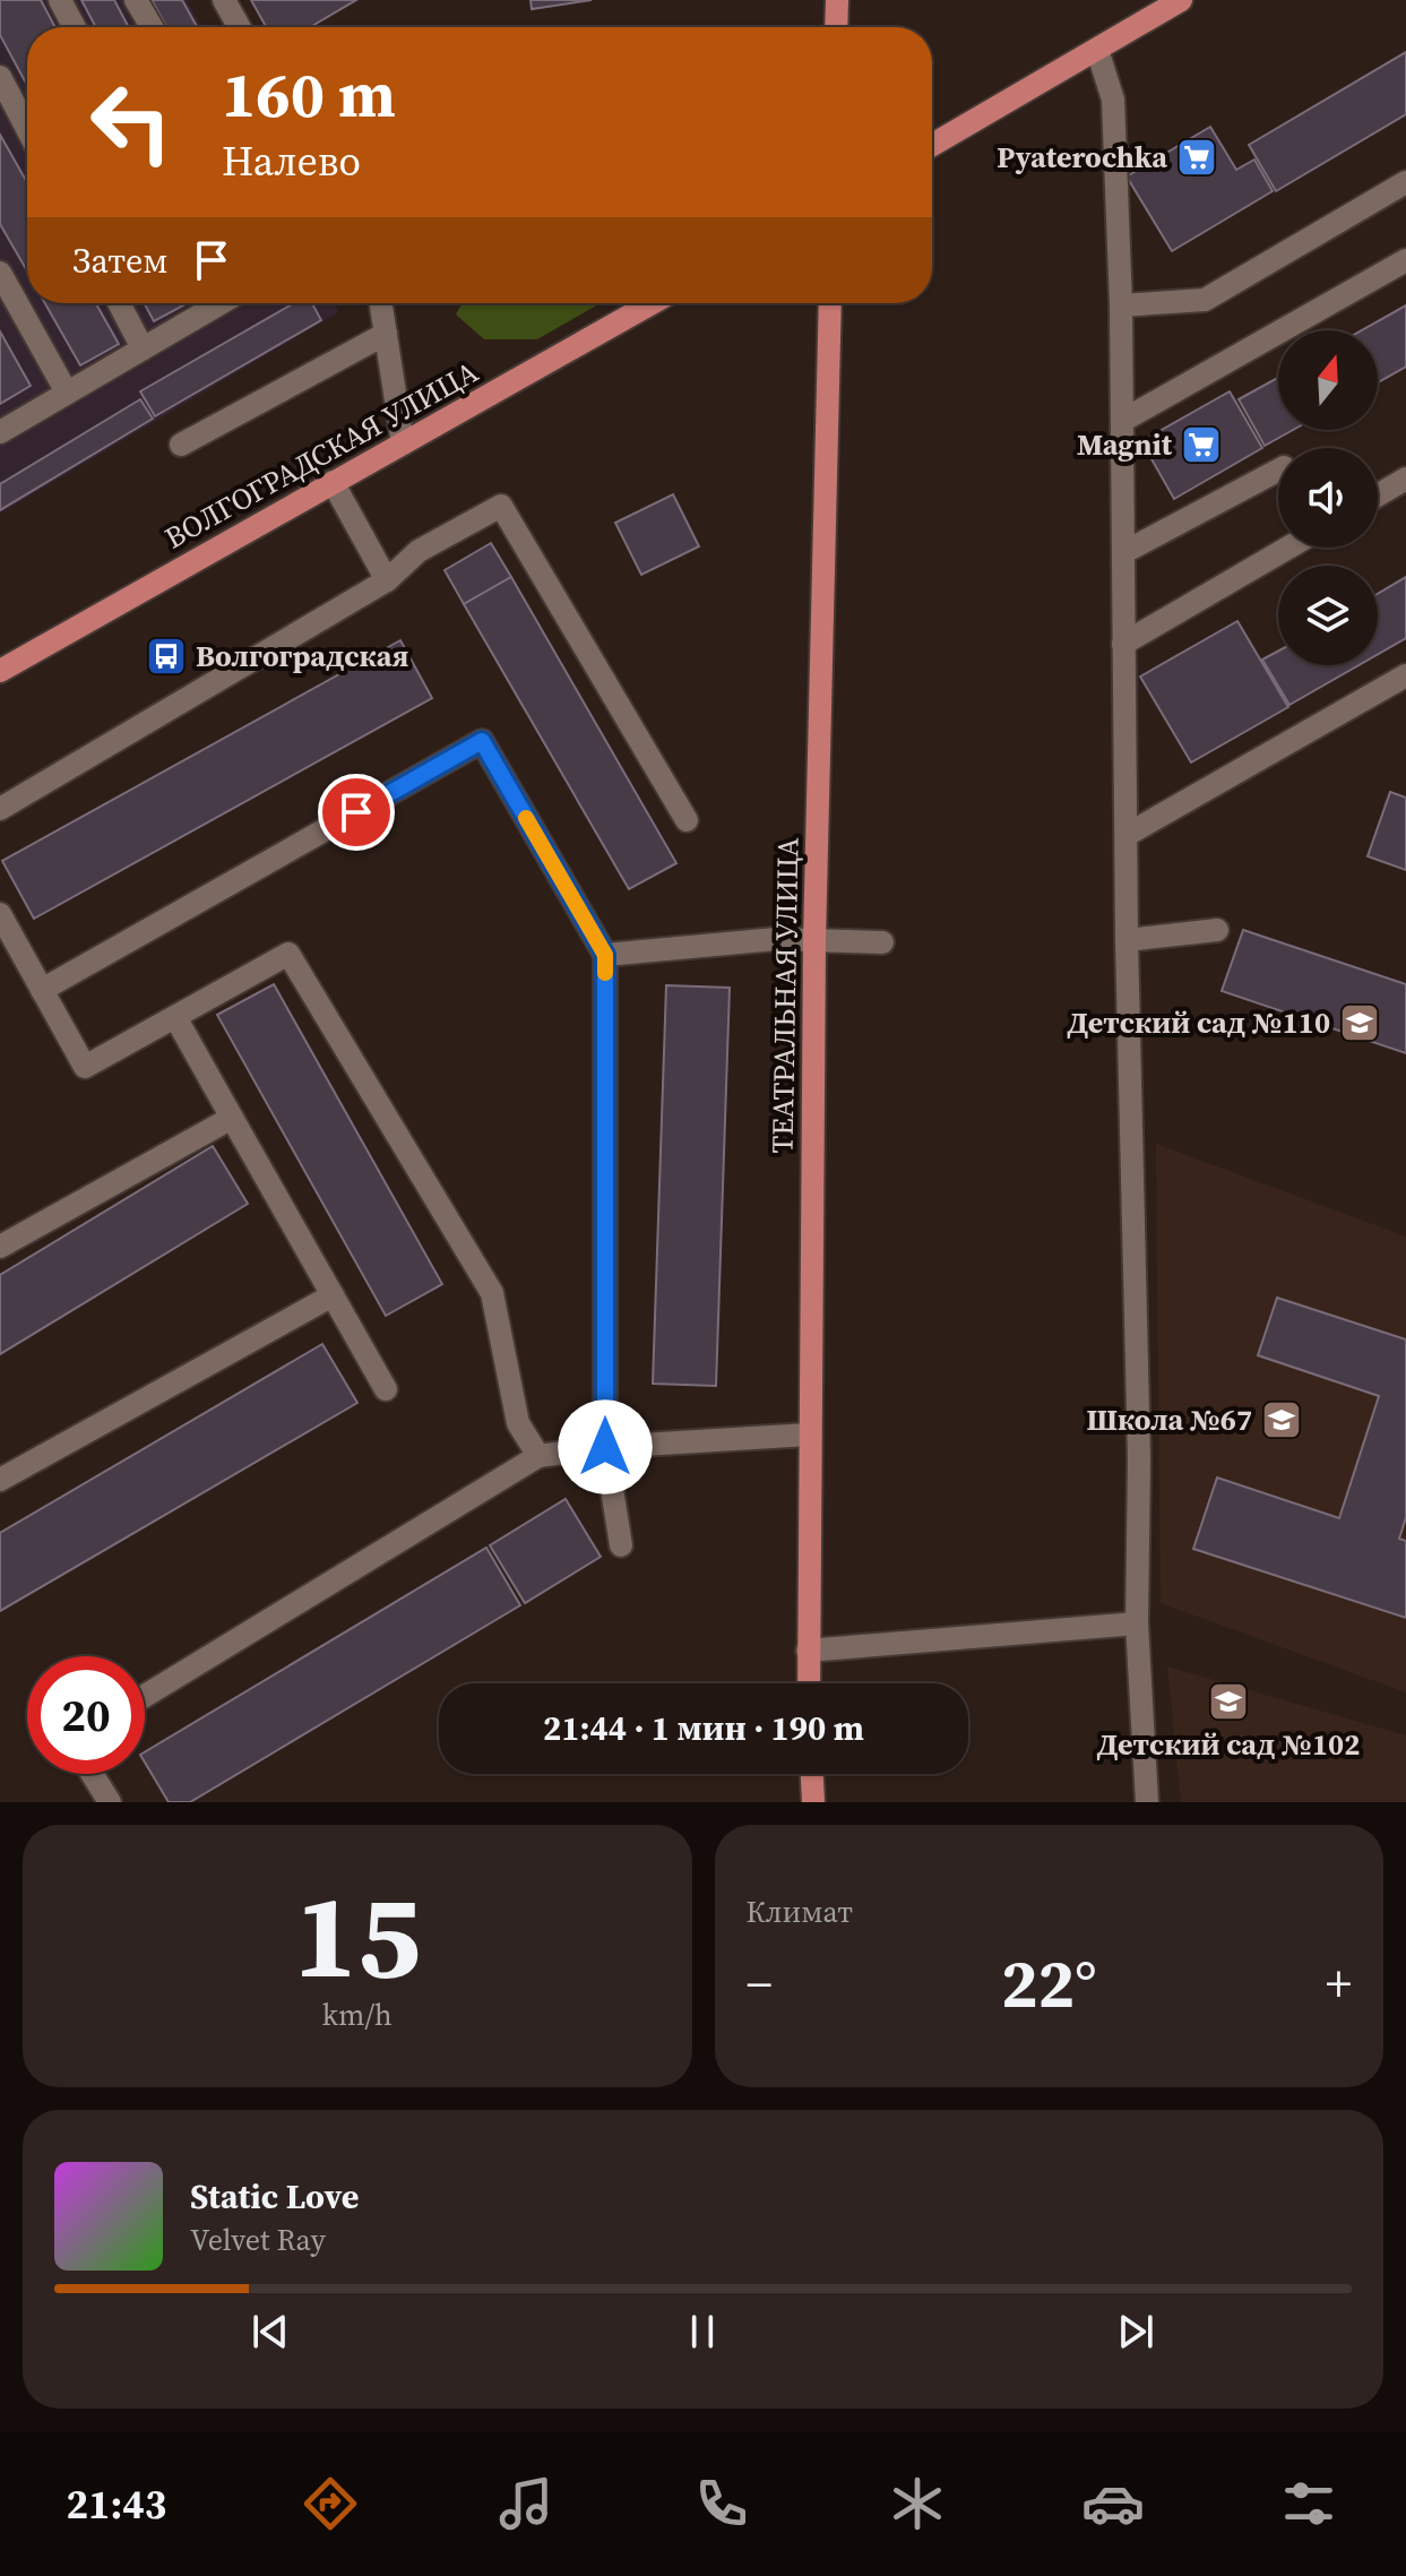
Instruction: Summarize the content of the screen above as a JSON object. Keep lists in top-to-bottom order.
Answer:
{
  "streets": {
    "main road": ["ВОЛГОГРАДСКАЯ УЛИЦА", "ТЕАТРАЛЬНАЯ УЛИЦА"]
  },
  "places": {
    "supermarket": ["Pyaterochka", "Magnit"],
    "bus stop": ["Волгоградская"],
    "school or university": ["Детский сад №110", "Школа №67", "Детский сад №102"]
  },
  "north": "top",
  "page": {
    "turn": ["160 m", "Налево"],
    "then": "Затем",
    "limit": "20",
    "trip": "21:44 · 1 мин · 190 m",
    "tile": [
      ["15", "km/h"],
      "Климат"
    ],
    "heat": ["−", "22°", "+"],
    "song": ["Static Love", "Velvet Ray"],
    "tabs": "21:43"
  }
}
